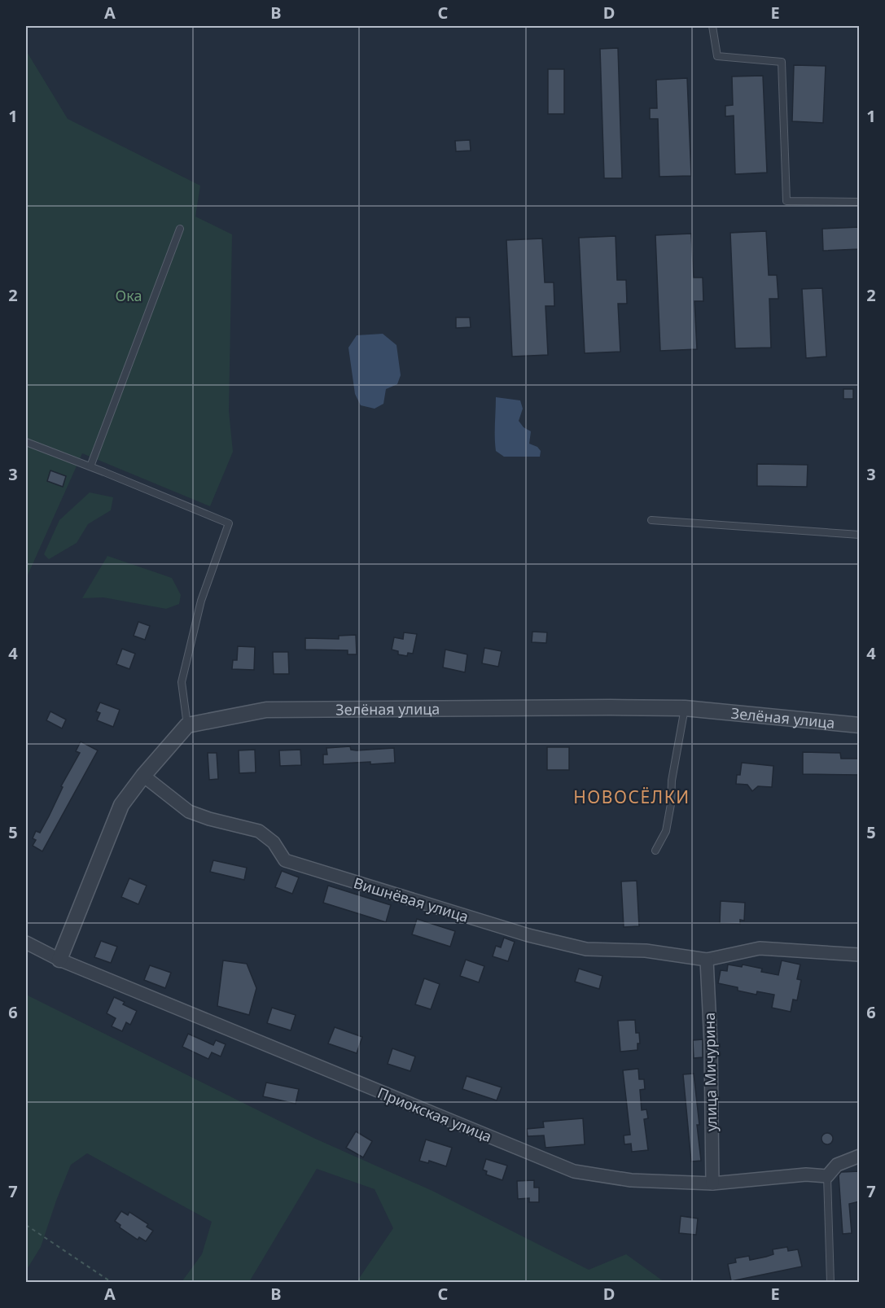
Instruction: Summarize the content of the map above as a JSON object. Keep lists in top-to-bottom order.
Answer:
{
  "streets": {
    "street": [
      "Зелёная улица",
      "Вишнёвая улица",
      "улица Мичурина",
      "Приокская улица"
    ]
  },
  "crossings": [
    ["Вишнёвая улица", "улица Мичурина"],
    ["улица Мичурина", "Приокская улица"]
  ],
  "districts": ["НОВОСЁЛКИ"],
  "parks": ["Ока"],
  "grid": {
    "columns": [
      "A",
      "B",
      "C",
      "D",
      "E"
    ],
    "rows": [
      "1",
      "2",
      "3",
      "4",
      "5",
      "6",
      "7"
    ]
  }
}
